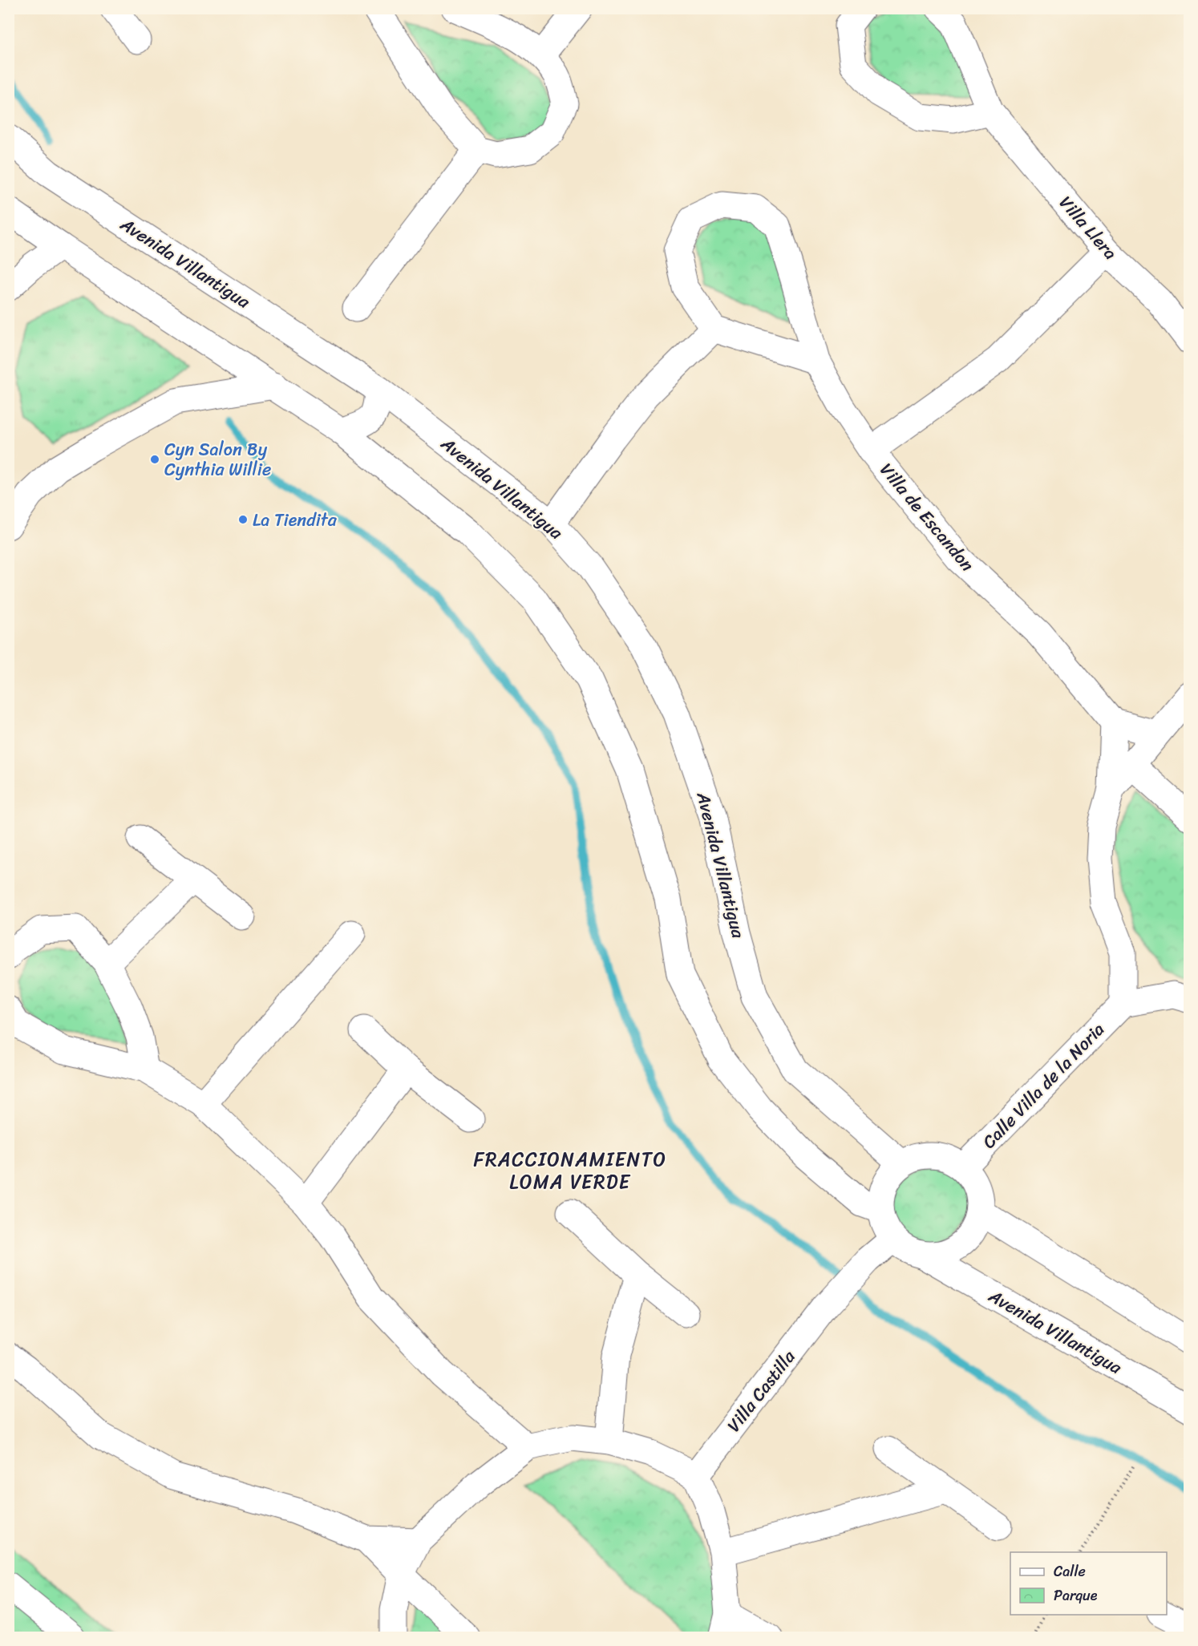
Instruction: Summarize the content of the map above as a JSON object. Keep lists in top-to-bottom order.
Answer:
{
  "streets": {
    "street": [
      "Villa Llera",
      "Avenida Villantigua",
      "Villa de Escandon",
      "Calle Villa de la Noria",
      "Villa Castilla"
    ]
  },
  "crossings": [
    ["Avenida Villantigua", "Calle Villa de la Noria"],
    ["Avenida Villantigua", "Villa Castilla"],
    ["Calle Villa de la Noria", "Villa Castilla"]
  ],
  "districts": ["FRACCIONAMIENTO LOMA VERDE"],
  "places": ["Cyn Salon By Cynthia Willie", "La Tiendita"],
  "legend": ["Calle", "Parque"]
}
